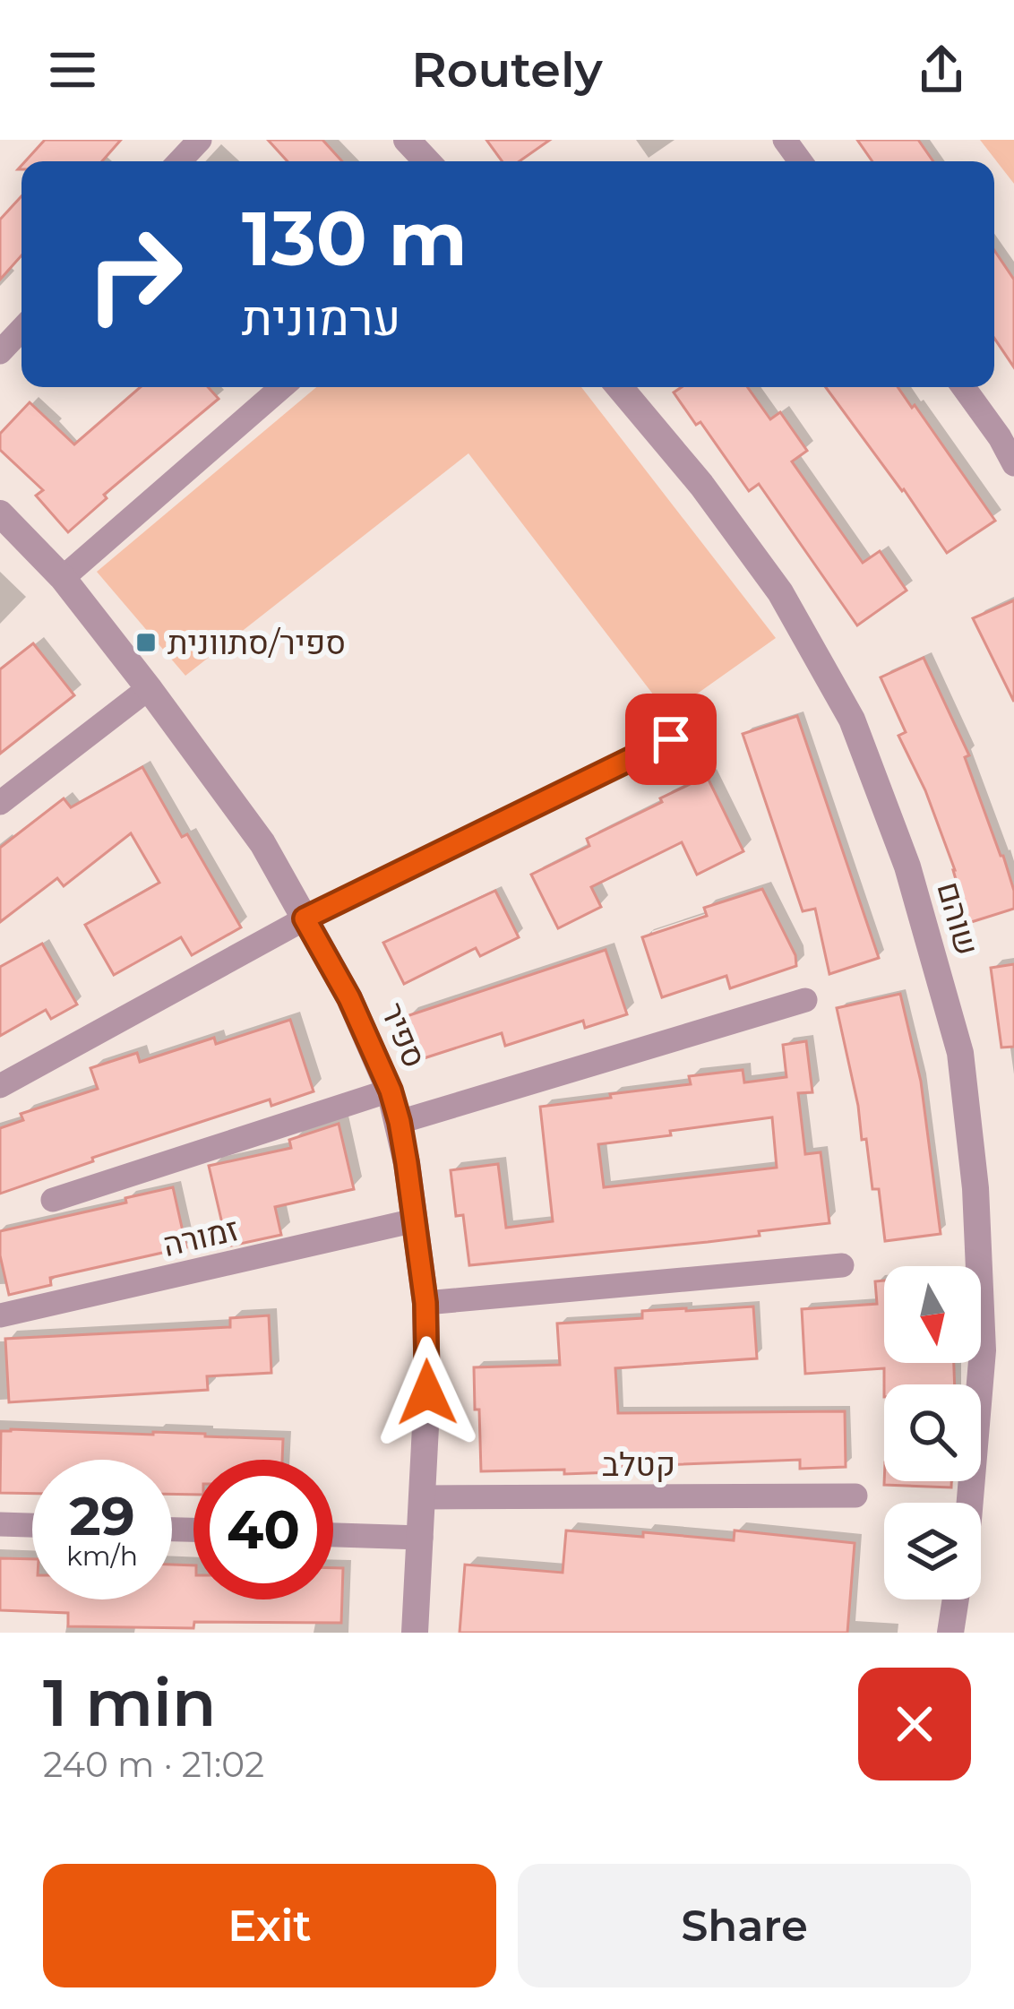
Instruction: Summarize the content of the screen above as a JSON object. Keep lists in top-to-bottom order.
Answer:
{
  "streets": {
    "street": [
      "שוהם",
      "ספיר",
      "זמורה",
      "קטלב"
    ]
  },
  "crossings": [
    ["ספיר", "זמורה"],
    ["ספיר", "קטלב"]
  ],
  "places": {
    "transit": ["ספיר/סתוונית"]
  },
  "north": "bottom",
  "page": {
    "header": "Routely",
    "turn": ["130 m", "ערמונית"],
    "speed": "29 km/h",
    "limit": "40",
    "heading": ["1 min", "240 m · 21:02"],
    "buttons": ["Exit", "Share"]
  }
}
